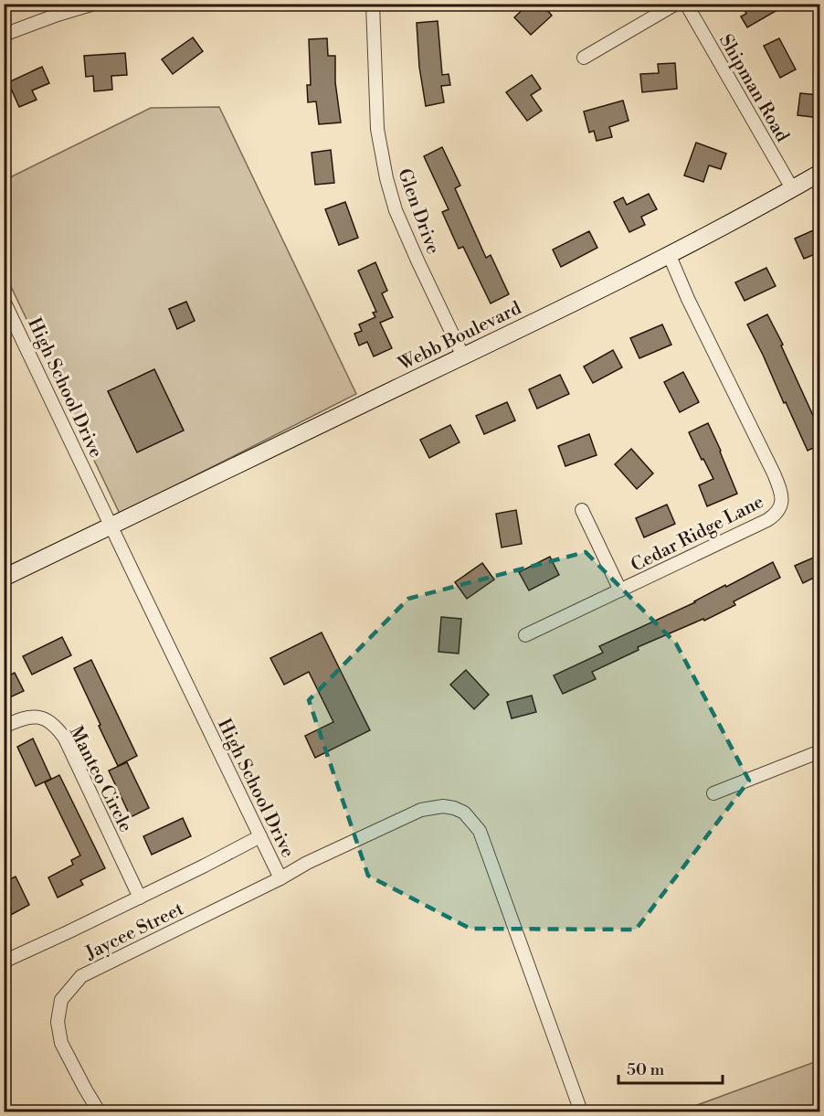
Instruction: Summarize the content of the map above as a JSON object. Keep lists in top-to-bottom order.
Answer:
{
  "streets": {
    "street": [
      "Shipman Road",
      "Glen Drive",
      "Webb Boulevard",
      "High School Drive",
      "Cedar Ridge Lane",
      "Manteo Circle",
      "Jaycee Street"
    ]
  },
  "crossings": [
    ["Shipman Road", "Webb Boulevard"],
    ["Glen Drive", "Webb Boulevard"],
    ["Webb Boulevard", "High School Drive"],
    ["Webb Boulevard", "Cedar Ridge Lane"],
    ["High School Drive", "Jaycee Street"]
  ],
  "scale_bar": "50 m"
}
